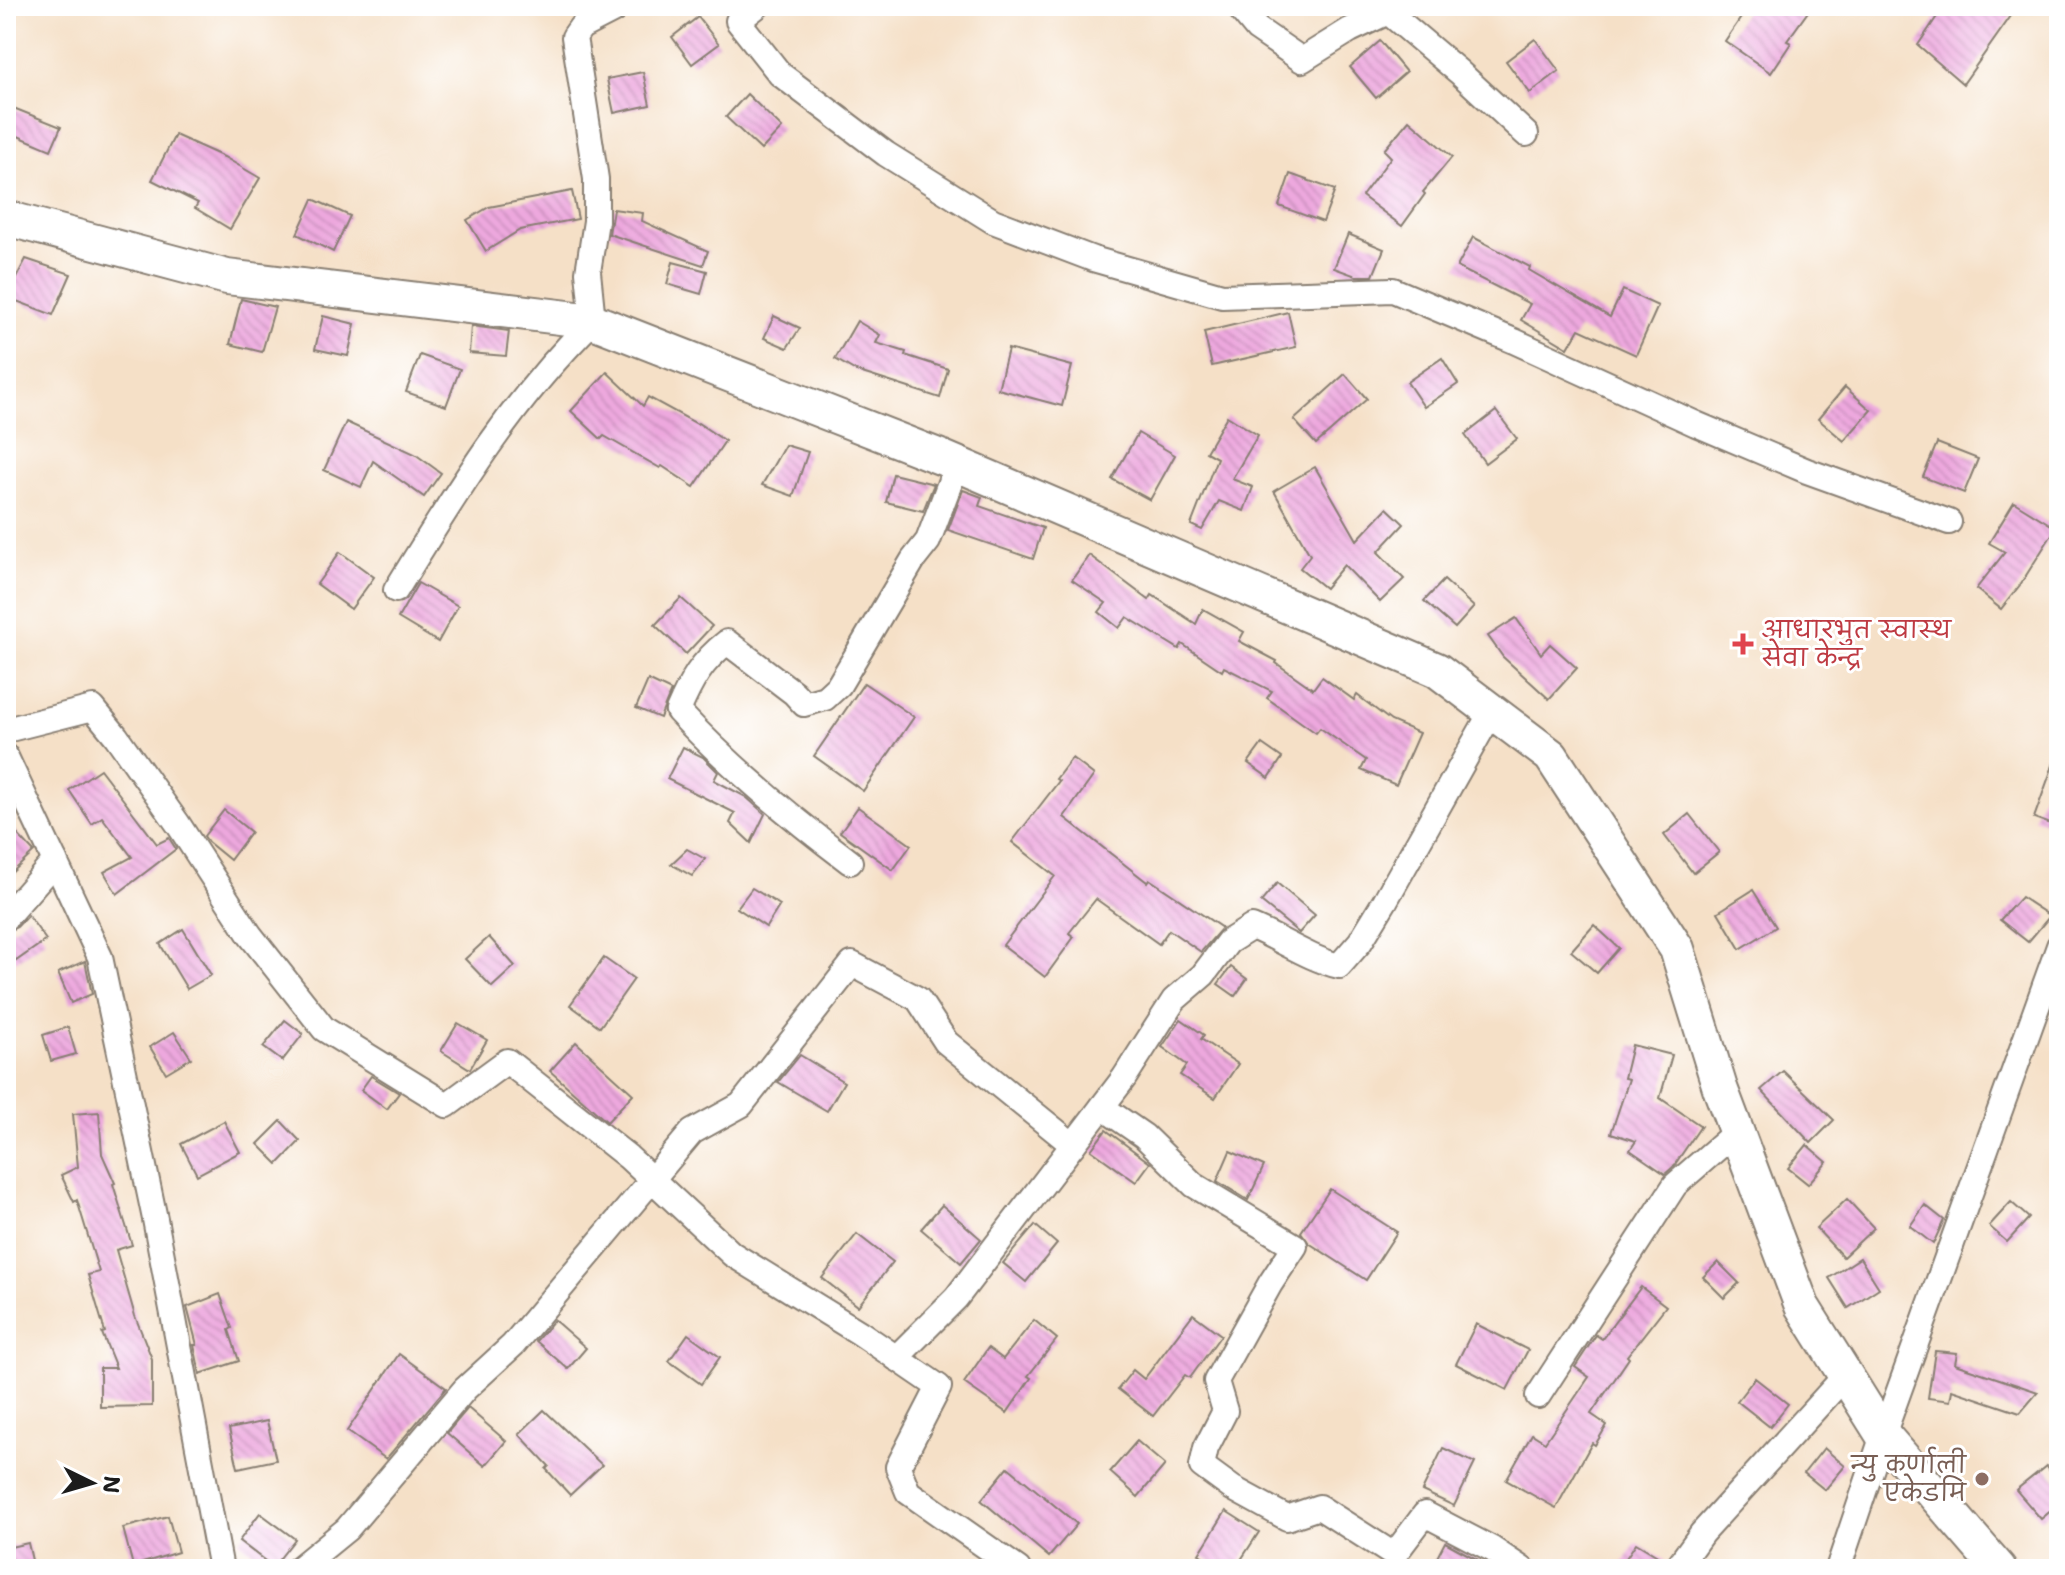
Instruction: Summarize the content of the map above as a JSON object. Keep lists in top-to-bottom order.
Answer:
{
  "places": {
    "health": ["आधारभुत स्वास्थ सेवा केन्द्र"],
    "other": ["न्यु कर्णाली एकेडमि"]
  },
  "north": "right"
}
